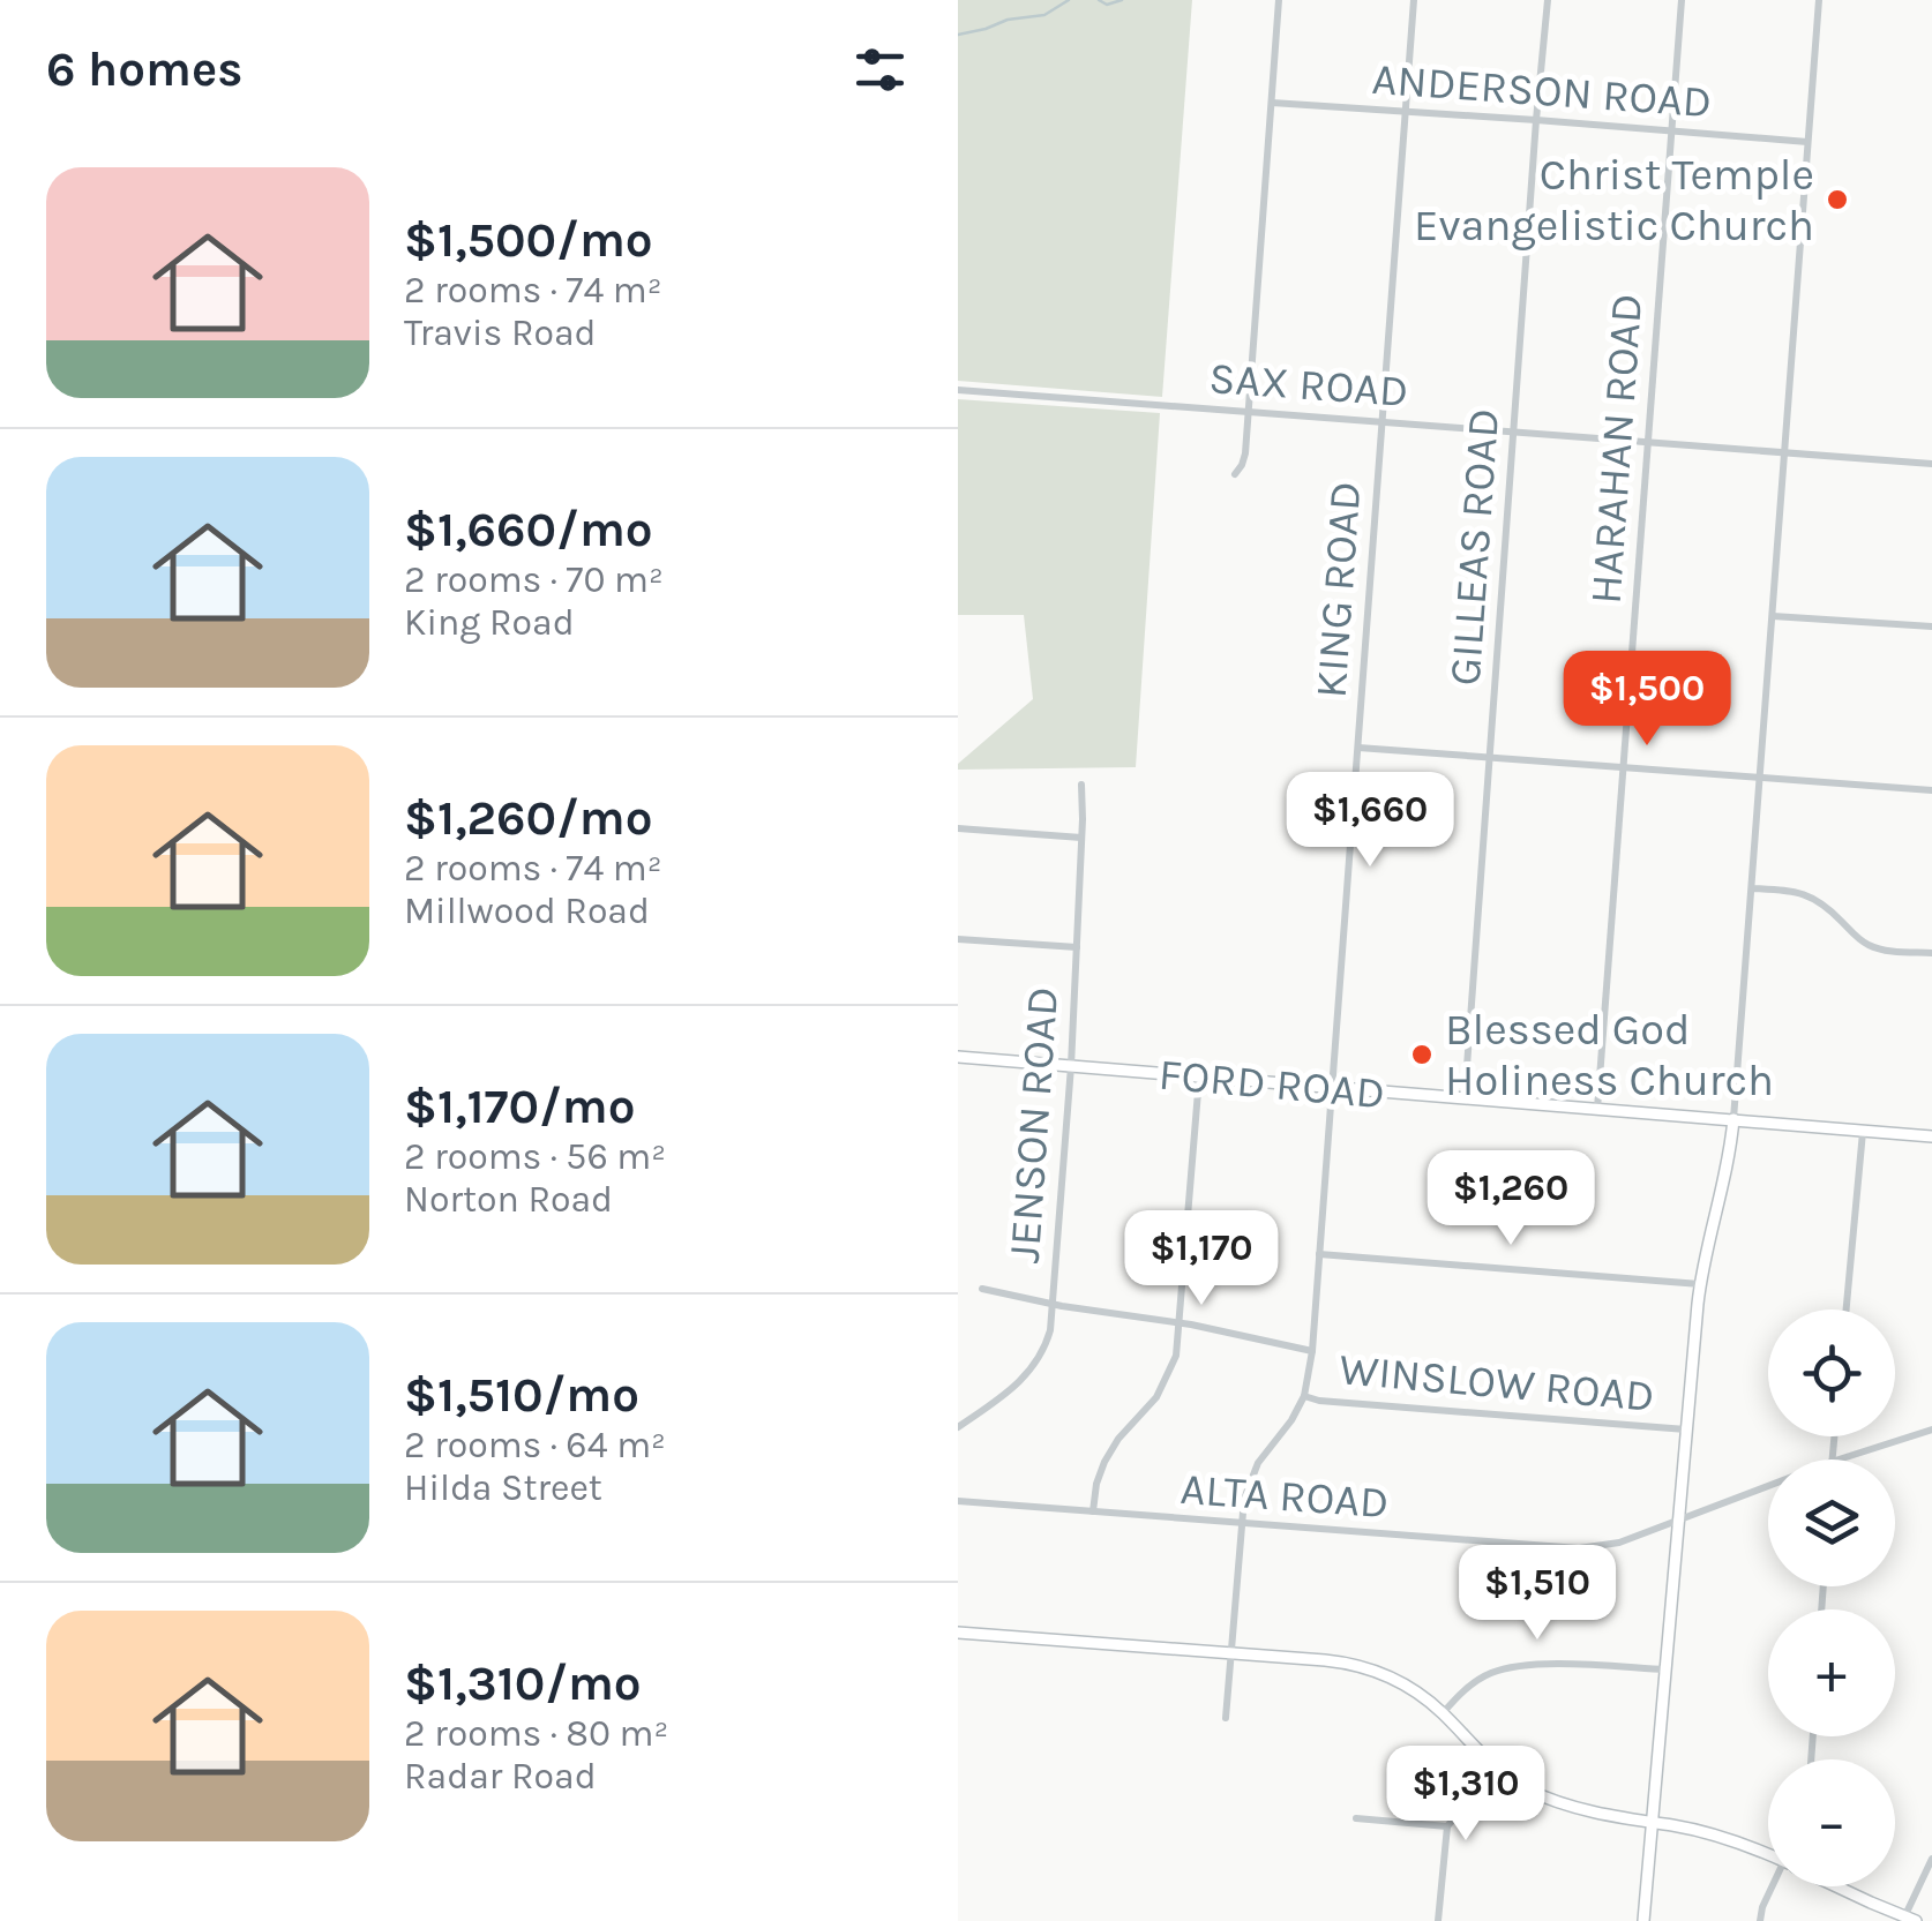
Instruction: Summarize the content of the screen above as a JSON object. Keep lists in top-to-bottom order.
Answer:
{
  "streets": {
    "street": [
      "ANDERSON ROAD",
      "SAX ROAD",
      "HARAHAN ROAD",
      "GILLEAS ROAD",
      "KING ROAD",
      "FORD ROAD",
      "JENSON ROAD",
      "WINSLOW ROAD",
      "ALTA ROAD"
    ]
  },
  "crossings": [
    ["ANDERSON ROAD", "HARAHAN ROAD"],
    ["ANDERSON ROAD", "GILLEAS ROAD"],
    ["ANDERSON ROAD", "KING ROAD"],
    ["SAX ROAD", "HARAHAN ROAD"],
    ["SAX ROAD", "GILLEAS ROAD"],
    ["SAX ROAD", "KING ROAD"],
    ["HARAHAN ROAD", "FORD ROAD"],
    ["GILLEAS ROAD", "FORD ROAD"],
    ["KING ROAD", "FORD ROAD"],
    ["KING ROAD", "WINSLOW ROAD"],
    ["KING ROAD", "ALTA ROAD"],
    ["FORD ROAD", "JENSON ROAD"]
  ],
  "places": ["Christ Temple Evangelistic Church", "Blessed God Holiness Church"],
  "page": {
    "heading": "6 homes",
    "list": [
      {
        "name": "$1,500/mo",
        "note": "2 rooms · 74 m² · Travis Road"
      },
      {
        "name": "$1,660/mo",
        "note": "2 rooms · 70 m² · King Road"
      },
      {
        "name": "$1,260/mo",
        "note": "2 rooms · 74 m² · Millwood Road"
      },
      {
        "name": "$1,170/mo",
        "note": "2 rooms · 56 m² · Norton Road"
      },
      {
        "name": "$1,510/mo",
        "note": "2 rooms · 64 m² · Hilda Street"
      },
      {
        "name": "$1,310/mo",
        "note": "2 rooms · 80 m² · Radar Road"
      }
    ],
    "price": [
      "$1,500",
      "$1,660",
      "$1,260",
      "$1,170",
      "$1,510",
      "$1,310"
    ],
    "map_buttons": ["+", "−"]
  }
}
